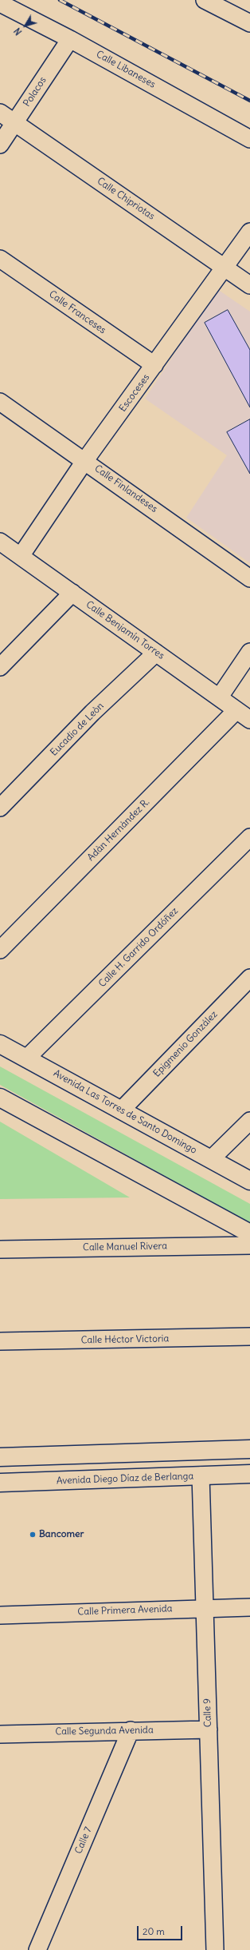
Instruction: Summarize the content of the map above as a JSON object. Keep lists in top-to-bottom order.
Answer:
{
  "streets": {
    "street": [
      "Calle Libaneses",
      "Polacos",
      "Calle Chipriotas",
      "Calle Franceses",
      "Escoceses",
      "Calle Finlandeses",
      "Calle Benjamín Torres",
      "Eucadio de Leòn",
      "Adàn Hernàndez R.",
      "Calle H. Garrido Ordóñez",
      "Epigmenio González",
      "Avenida Las Torres de Santo Domingo",
      "Calle Manuel Rivera",
      "Calle Héctor Victoria",
      "Avenida Diego Díaz de Berlanga",
      "Calle Primera Avenida",
      "Calle 9",
      "Calle Segunda Avenida",
      "Calle 7"
    ]
  },
  "crossings": [
    ["Calle Libaneses", "Polacos"],
    ["Polacos", "Calle Chipriotas"],
    ["Calle Chipriotas", "Escoceses"],
    ["Calle Franceses", "Escoceses"],
    ["Escoceses", "Calle Finlandeses"],
    ["Escoceses", "Calle Benjamín Torres"],
    ["Calle Benjamín Torres", "Eucadio de Leòn"],
    ["Calle Benjamín Torres", "Adàn Hernàndez R."],
    ["Calle H. Garrido Ordóñez", "Avenida Las Torres de Santo Domingo"],
    ["Epigmenio González", "Avenida Las Torres de Santo Domingo"],
    ["Avenida Diego Díaz de Berlanga", "Calle 9"],
    ["Calle Primera Avenida", "Calle 9"],
    ["Calle 9", "Calle Segunda Avenida"],
    ["Calle Segunda Avenida", "Calle 7"]
  ],
  "places": ["Bancomer"],
  "scale_bar": "20 m",
  "north": "bottom left"
}
